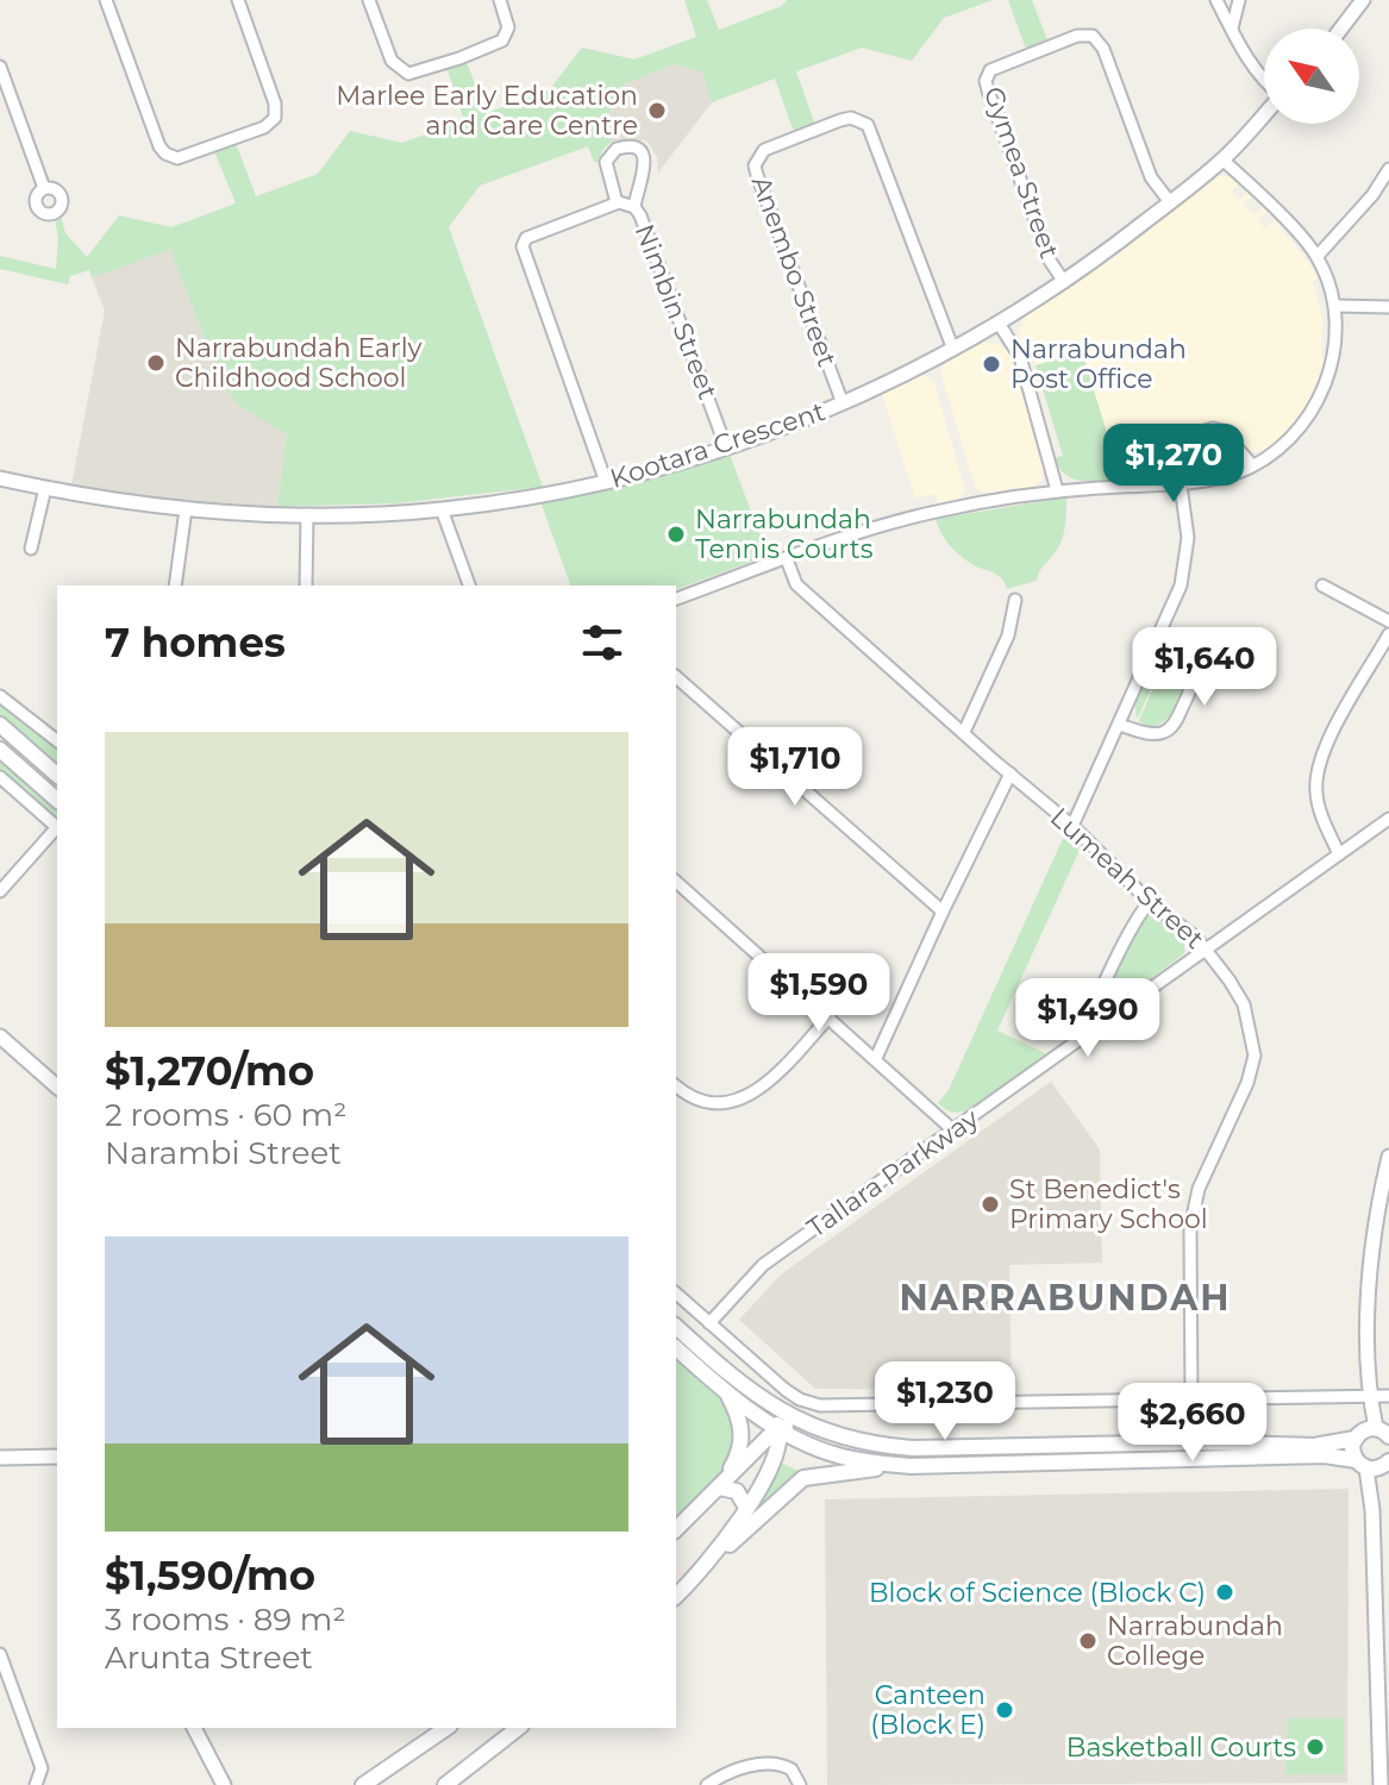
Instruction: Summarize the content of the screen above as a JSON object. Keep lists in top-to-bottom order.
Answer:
{
  "streets": {
    "street": [
      "Gymea Street",
      "Anembo Street",
      "Nimbin Street",
      "Kootara Crescent",
      "Lumeah Street",
      "Tallara Parkway"
    ]
  },
  "crossings": [
    ["Gymea Street", "Kootara Crescent"],
    ["Anembo Street", "Kootara Crescent"],
    ["Nimbin Street", "Kootara Crescent"],
    ["Lumeah Street", "Tallara Parkway"]
  ],
  "districts": ["NARRABUNDAH"],
  "places": [
    "Marlee Early Education and Care Centre",
    "Narrabundah Early Childhood School",
    "Narrabundah Post Office",
    "Narrabundah Tennis Courts",
    "St Benedict's Primary School",
    "Block of Science (Block C)",
    "Narrabundah College",
    "Canteen (Block E)",
    "Basketball Courts"
  ],
  "north": "top left",
  "page": {
    "price": [
      "$1,270",
      "$1,640",
      "$1,710",
      "$1,590",
      "$1,490",
      "$1,230",
      "$2,660"
    ],
    "heading": "7 homes",
    "list": [
      {
        "name": "$1,270/mo",
        "note": "2 rooms · 60 m² · Narambi Street"
      },
      {
        "name": "$1,590/mo",
        "note": "3 rooms · 89 m² · Arunta Street"
      }
    ]
  }
}
